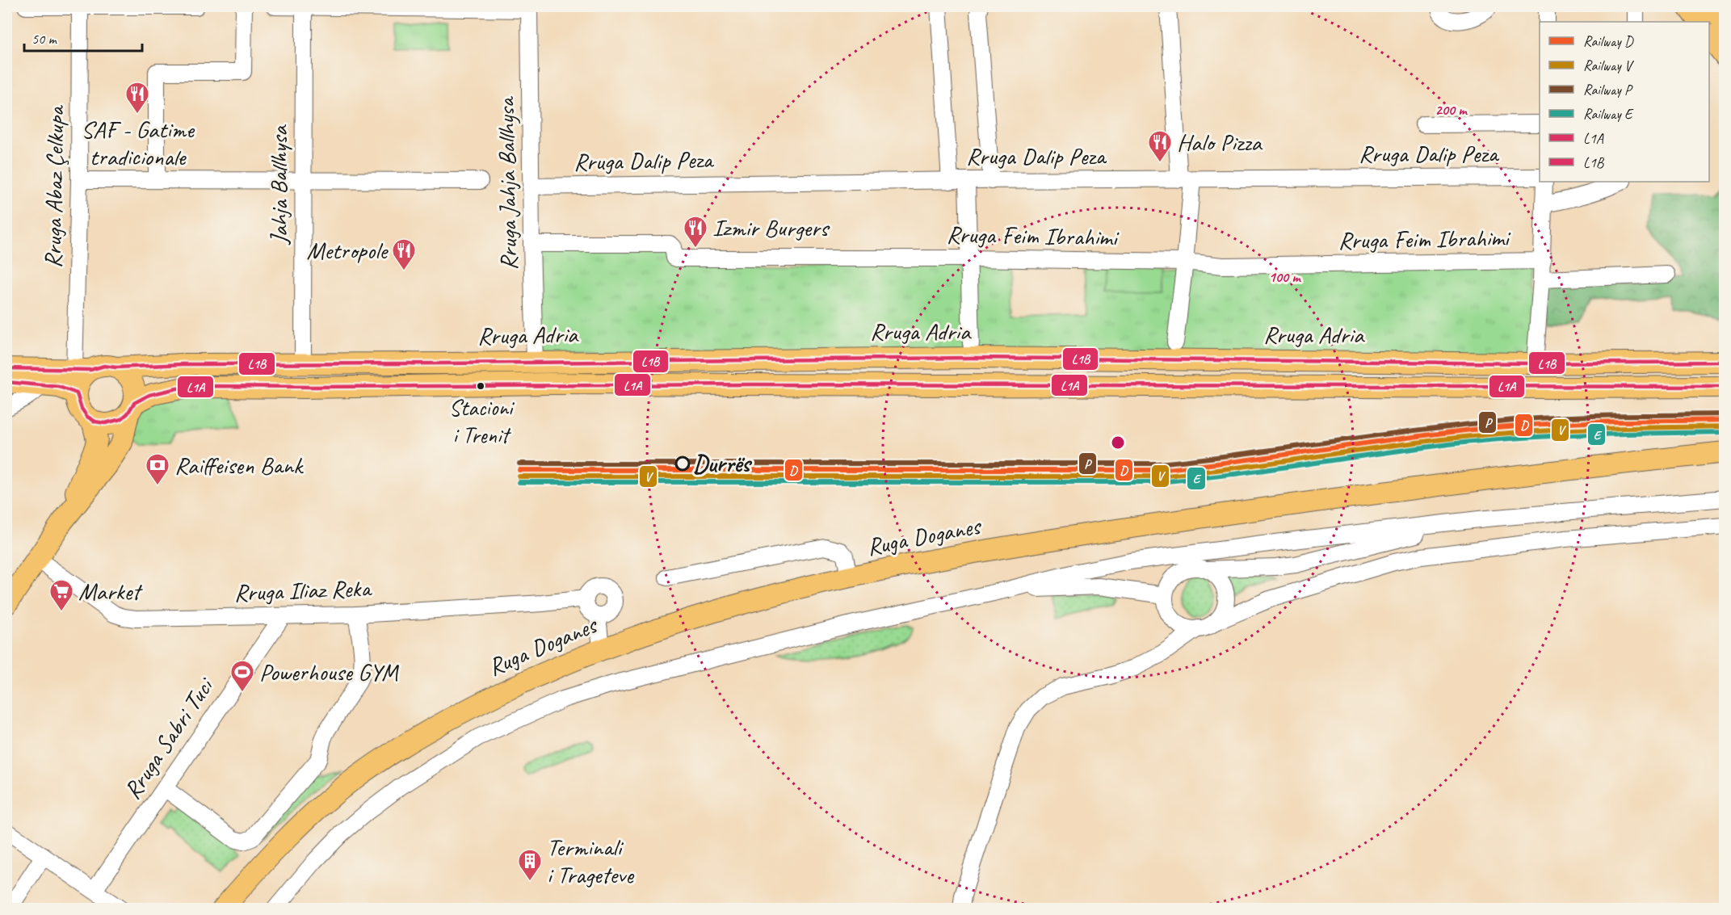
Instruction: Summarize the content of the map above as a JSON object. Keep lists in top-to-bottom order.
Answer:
{
  "streets": {
    "main road": ["Rruga Adria", "Ruga Doganes"],
    "street": [
      "Rruga Dalip Peza",
      "Rruga Jahja Ballhysa",
      "Jahja Ballhysa",
      "Rruga Abaz Çelkupa",
      "Rruga Feim Ibrahimi",
      "Rruga Iliaz Reka",
      "Rruga Sabri Tuci"
    ]
  },
  "crossings": [
    ["Rruga Dalip Peza", "Rruga Jahja Ballhysa"],
    ["Rruga Jahja Ballhysa", "Rruga Feim Ibrahimi"],
    ["Rruga Jahja Ballhysa", "Rruga Adria"],
    ["Jahja Ballhysa", "Rruga Adria"],
    ["Rruga Abaz Çelkupa", "Rruga Adria"],
    ["Rruga Iliaz Reka", "Rruga Sabri Tuci"]
  ],
  "places": {
    "restaurant": [
      "SAF - Gatime tradicionale",
      "Halo Pizza",
      "Izmir Burgers",
      "Metropole"
    ],
    "other": ["Stacioni i Trenit", "Durrës"],
    "bank": ["Raiffeisen Bank"],
    "supermarket": ["Market"],
    "sports": ["Powerhouse GYM"],
    "building": ["Terminali i Trageteve"]
  },
  "lines": [
    "transit line L1B",
    "transit line L1A",
    "rail line P",
    "rail line D",
    "rail line V",
    "rail line E"
  ],
  "legend": [
    "Railway D",
    "Railway V",
    "Railway P",
    "Railway E",
    "L1A",
    "L1B"
  ],
  "scale_bar": "50 m",
  "rings": ["200 m", "100 m"]
}
